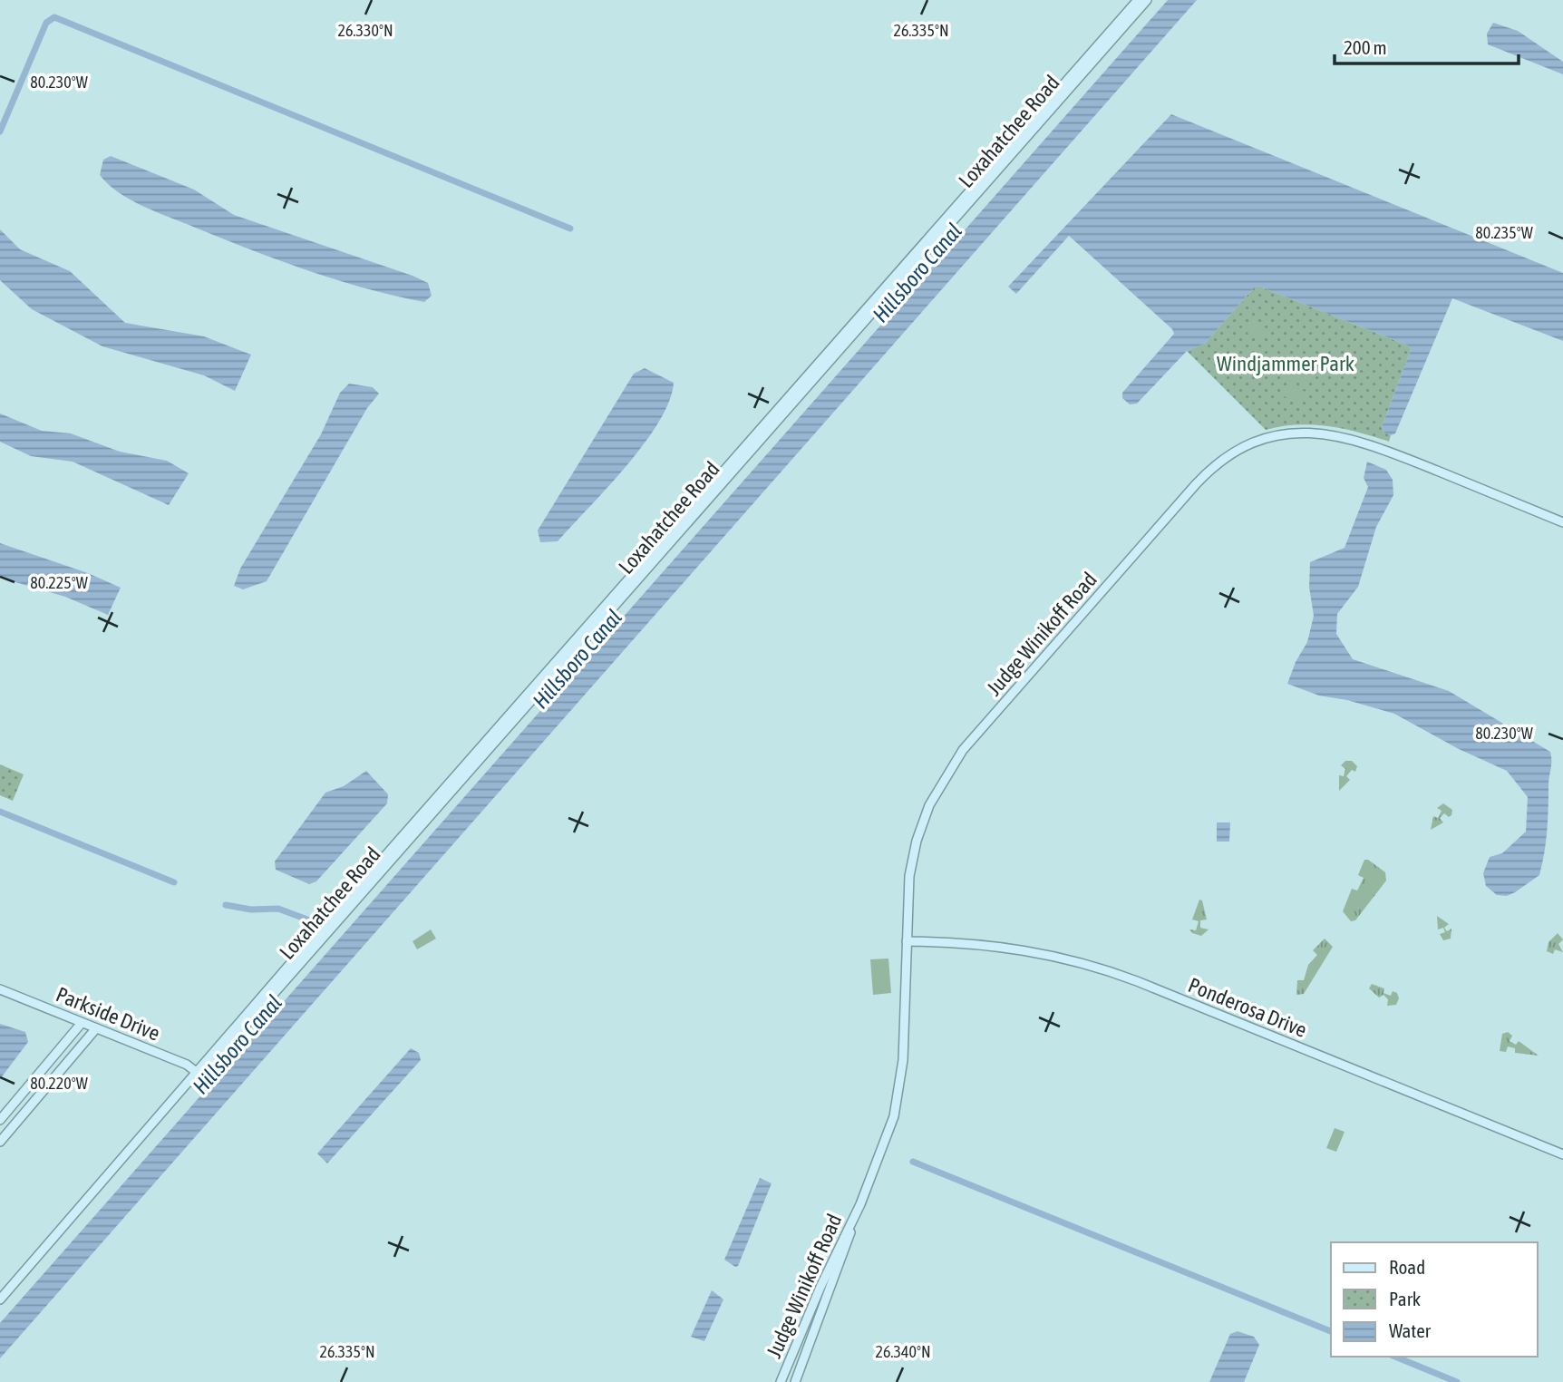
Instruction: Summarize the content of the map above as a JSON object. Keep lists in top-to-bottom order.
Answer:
{
  "streets": {
    "main road": [
      "Loxahatchee Road",
      "Judge Winikoff Road",
      "Ponderosa Drive",
      "Parkside Drive"
    ]
  },
  "crossings": [
    ["Loxahatchee Road", "Parkside Drive"],
    ["Judge Winikoff Road", "Ponderosa Drive"]
  ],
  "water": ["Hillsboro Canal"],
  "parks": ["Windjammer Park"],
  "legend": ["Road", "Park", "Water"],
  "scale_bar": "200 m",
  "coordinates": [
    "26.330°N",
    "26.335°N",
    "80.230°W",
    "80.235°W",
    "80.225°W",
    "80.220°W",
    "26.340°N"
  ]
}
